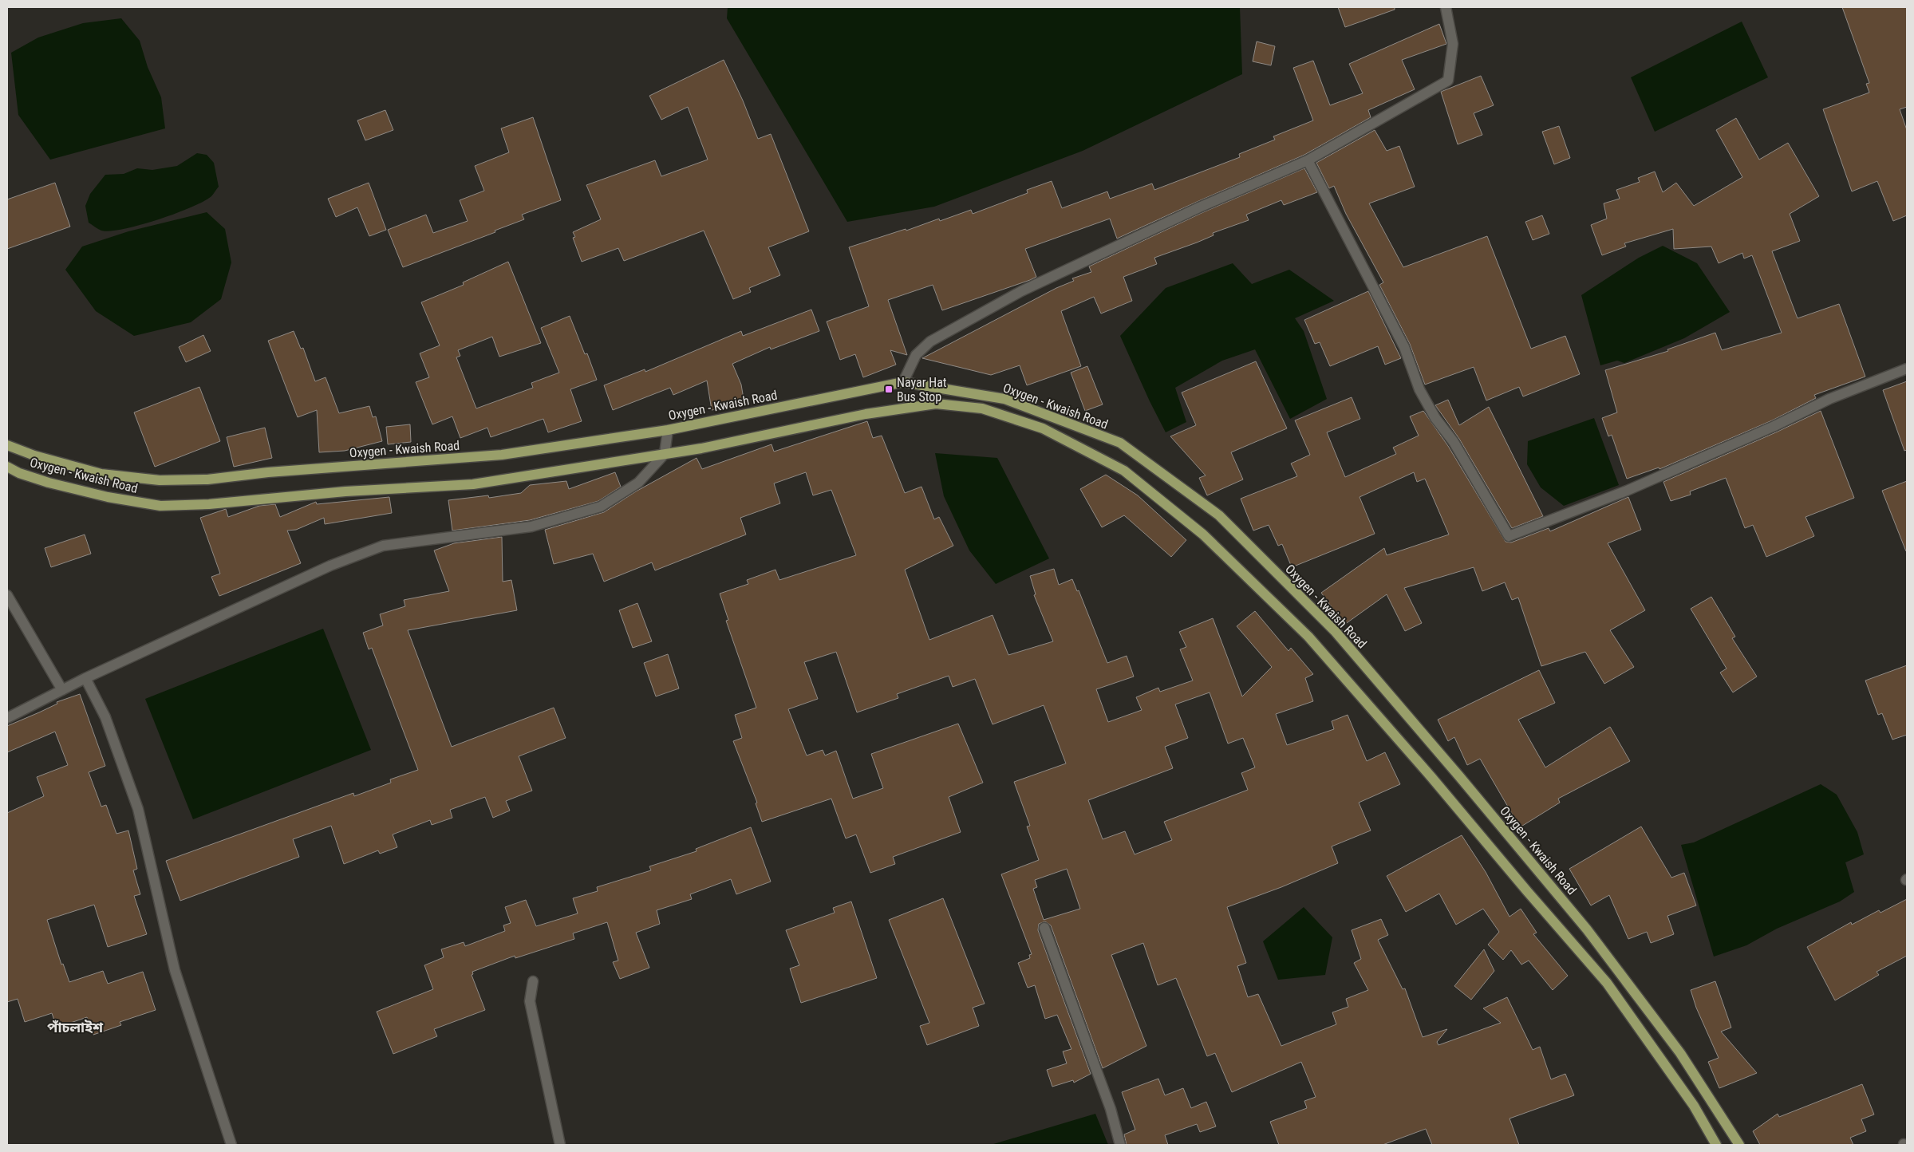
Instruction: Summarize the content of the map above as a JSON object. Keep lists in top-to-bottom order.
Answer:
{
  "streets": {
    "main road": ["Oxygen - Kwaish Road"]
  },
  "districts": ["পাঁচলাইশ"],
  "places": {
    "transit": ["Nayar Hat Bus Stop"]
  }
}
